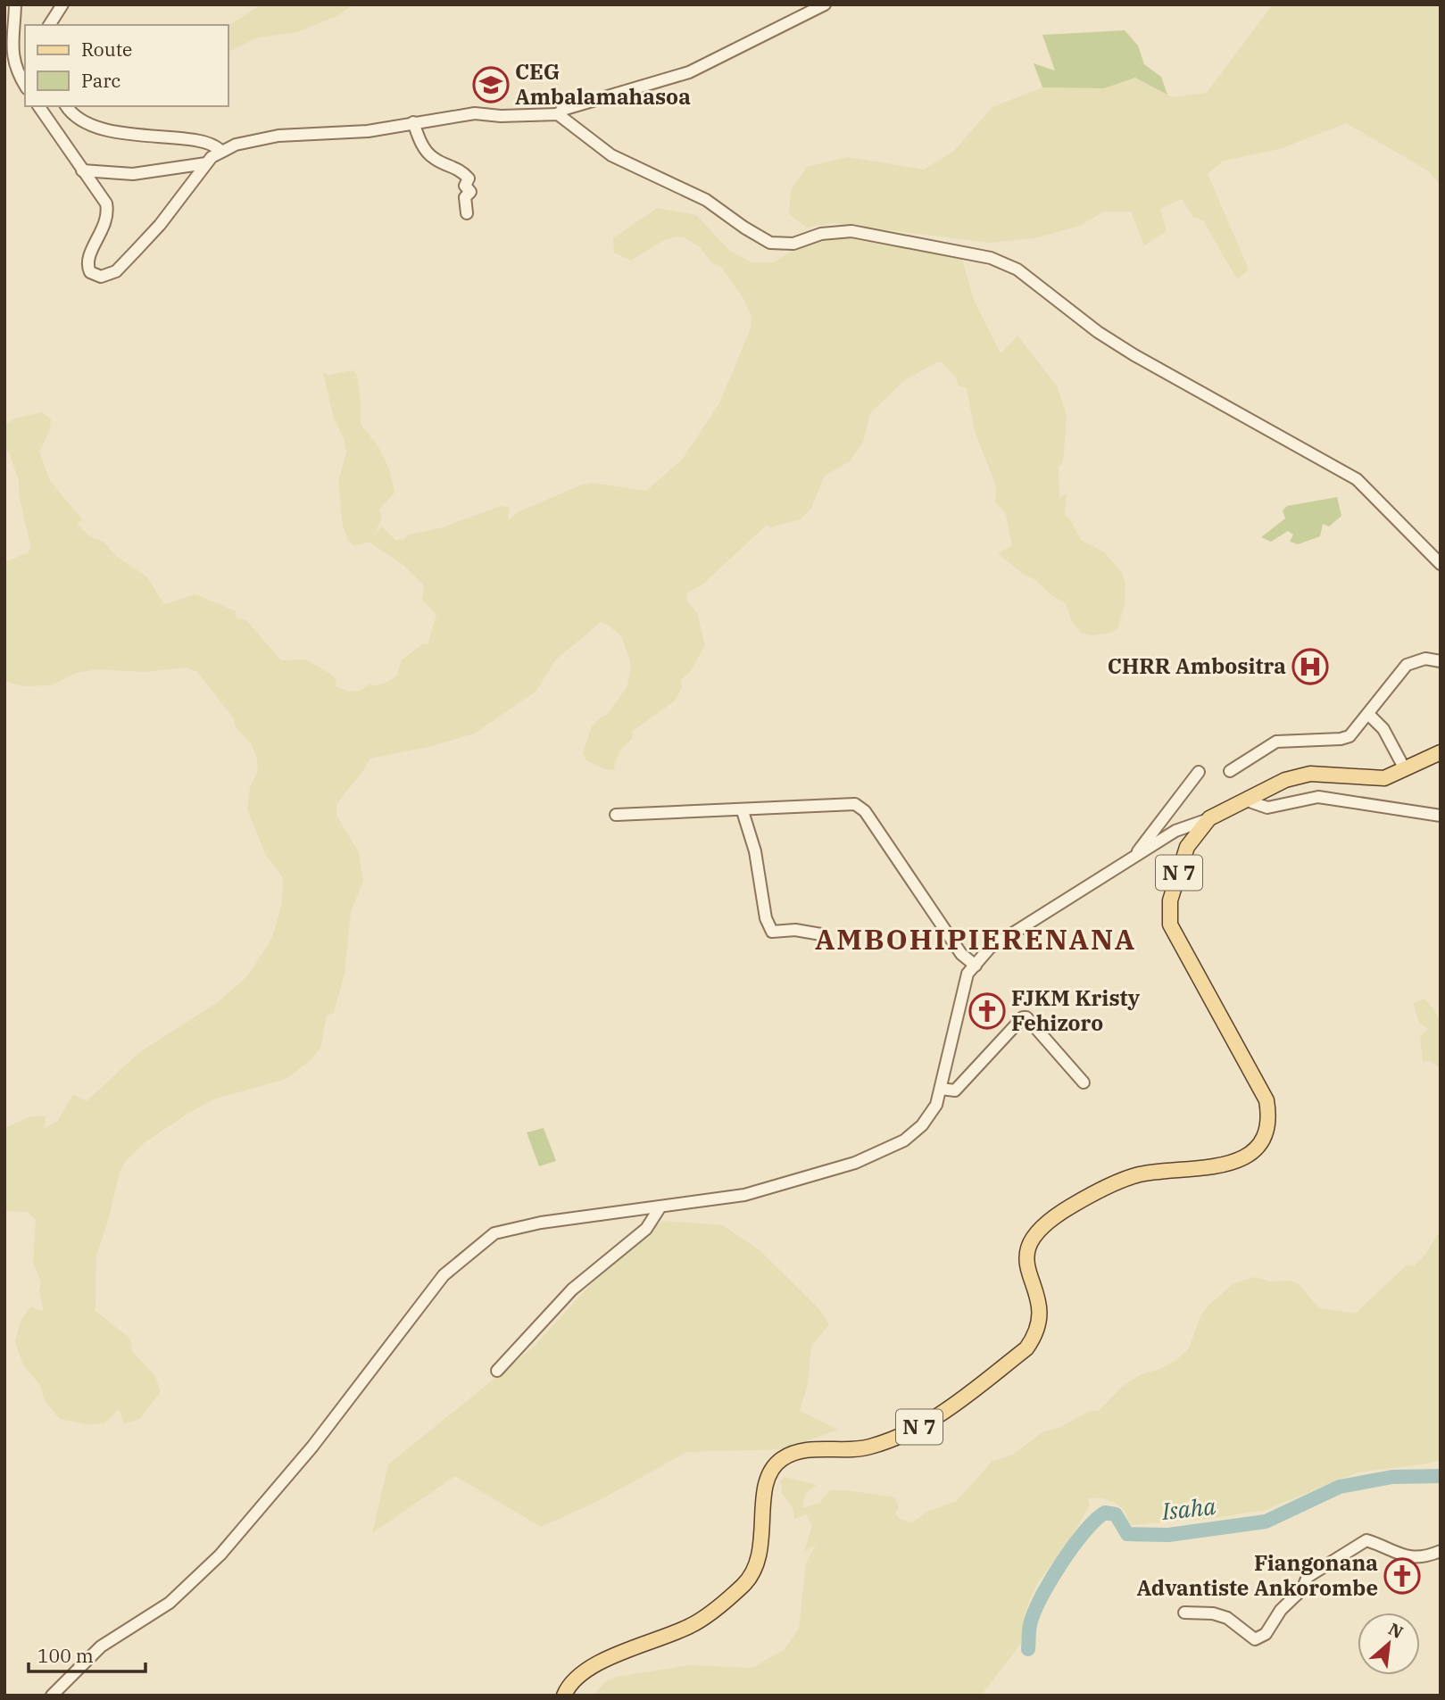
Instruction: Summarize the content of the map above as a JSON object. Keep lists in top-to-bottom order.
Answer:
{
  "streets": {
    "main road": ["N 7"]
  },
  "districts": ["AMBOHIPIERENANA"],
  "water": ["Isaha"],
  "places": {
    "school or university": ["CEG Ambalamahasoa"],
    "hospital": ["CHRR Ambositra"],
    "church": ["FJKM Kristy Fehizoro", "Fiangonana Advantiste Ankorombe"]
  },
  "legend": ["Route", "Parc"],
  "scale_bar": "100 m",
  "north": "top right"
}
